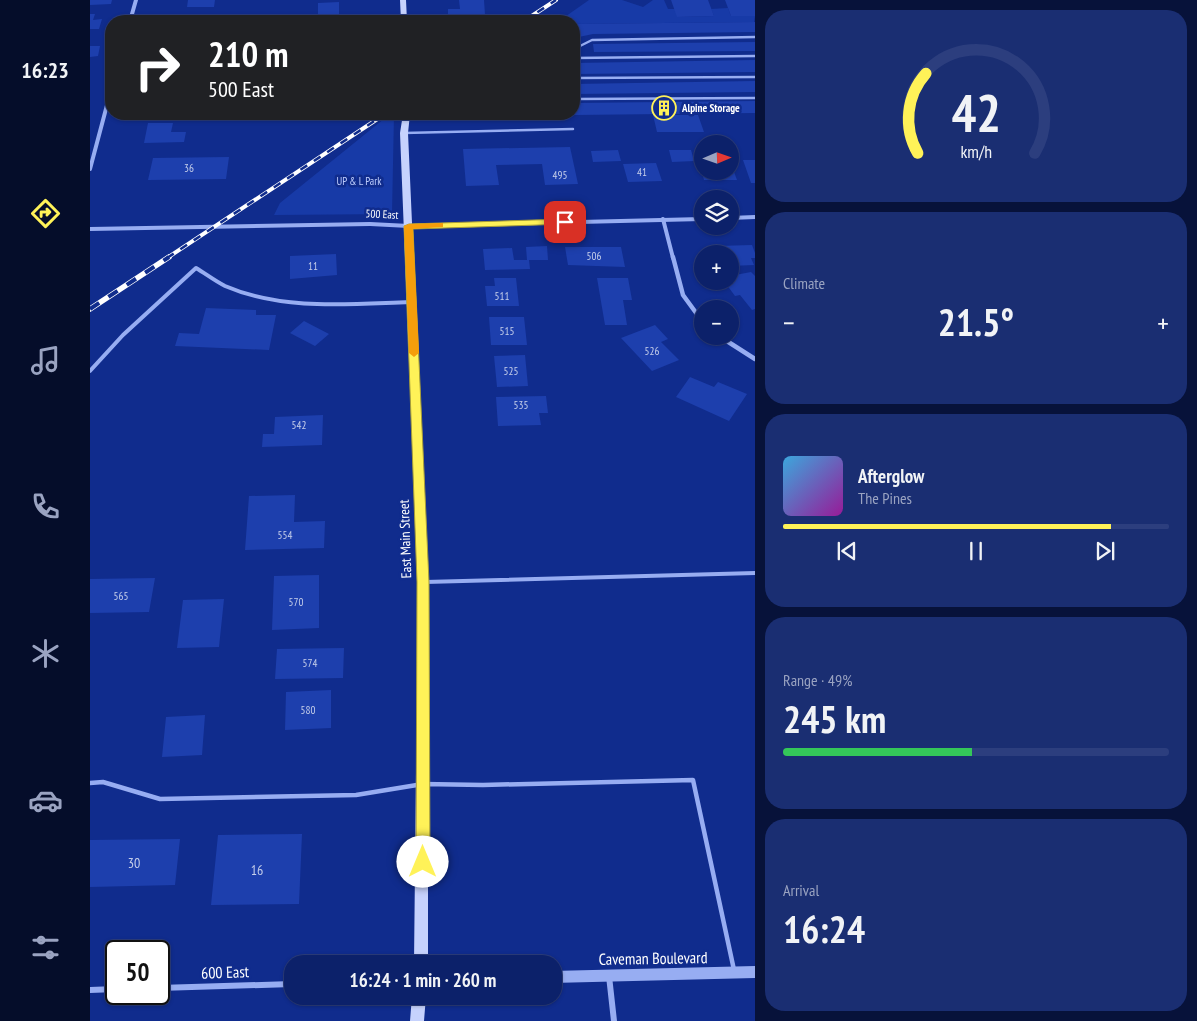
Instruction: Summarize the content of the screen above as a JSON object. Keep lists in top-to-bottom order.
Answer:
{
  "streets": {
    "main road": ["East Main Street"],
    "street": ["500 East", "Caveman Boulevard", "600 East"]
  },
  "crossings": [
    ["500 East", "East Main Street"]
  ],
  "parks": ["UP & L Park"],
  "places": {
    "building": ["Alpine Storage"]
  },
  "house_numbers": [
    "36",
    "41",
    "495",
    "506",
    "11",
    "511",
    "515",
    "526",
    "525",
    "535",
    "542",
    "554",
    "565",
    "570",
    "574",
    "580",
    "30",
    "16"
  ],
  "north": "right",
  "page": {
    "tabs": "16:23",
    "turn": ["210 m", "500 East"],
    "map_buttons": ["+", "−"],
    "tile": [
      "Climate",
      ["Range · 49%", "245 km"],
      ["Arrival", "16:24"]
    ],
    "heat": ["−", "21.5°", "+"],
    "song": ["Afterglow", "The Pines"],
    "limit": "50",
    "trip": "16:24 · 1 min · 260 m",
    "gauge": ["42", "km/h"]
  }
}
